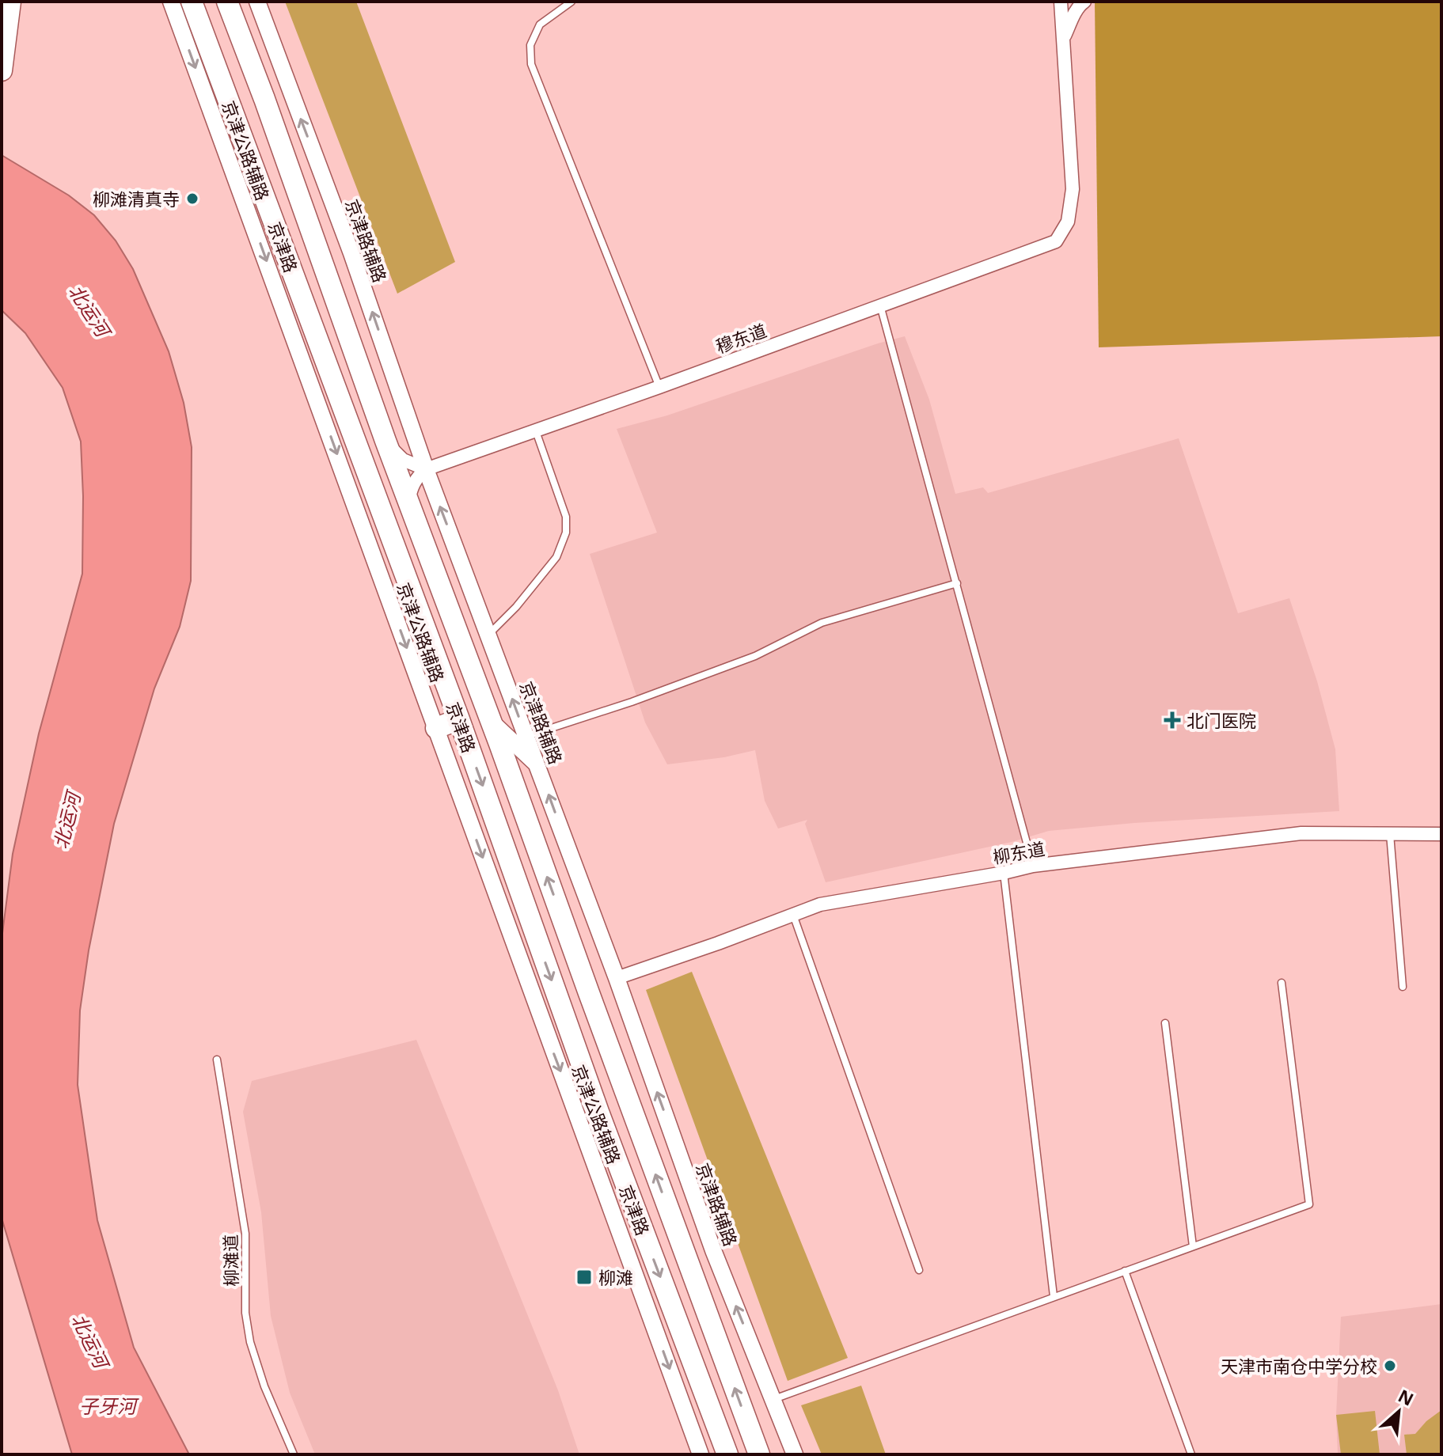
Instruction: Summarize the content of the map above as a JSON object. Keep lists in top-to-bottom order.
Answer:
{
  "streets": {
    "main road": ["京津路"],
    "street": [
      "京津公路辅路",
      "京津路辅路",
      "穆东道",
      "柳东道"
    ],
    "lane": ["柳滩道"]
  },
  "crossings": [
    ["京津路辅路", "京津路"],
    ["京津路辅路", "穆东道"],
    ["京津路辅路", "柳东道"]
  ],
  "one_way": ["京津公路辅路", "京津路辅路"],
  "water": ["北运河", "子牙河"],
  "places": {
    "other": ["柳滩清真寺", "天津市南仓中学分校"],
    "health": ["北门医院"],
    "transit": ["柳滩"]
  },
  "north": "top right"
}
